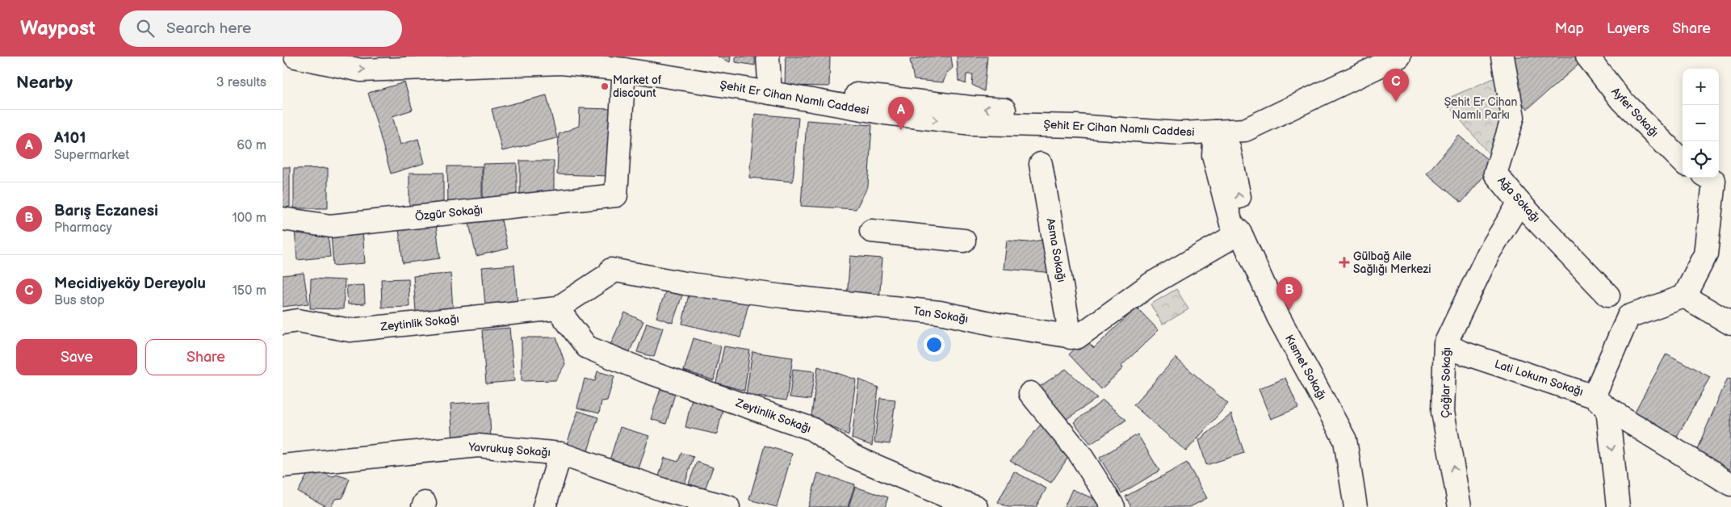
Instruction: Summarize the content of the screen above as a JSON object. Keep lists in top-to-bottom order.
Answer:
{
  "streets": {
    "street": [
      "Şehit Er Cihan Namlı Caddesi",
      "Ayfer Sokağı",
      "Ağa Sokağı",
      "Özgür Sokağı",
      "Asma Sokağı",
      "Tan Sokağı",
      "Zeytinlik Sokağı",
      "Kısmet Sokağı",
      "Lati Lokum Sokağı",
      "Çağlar Sokağı",
      "Yavrukuş Sokağı"
    ]
  },
  "crossings": [
    ["Şehit Er Cihan Namlı Caddesi", "Özgür Sokağı"],
    ["Ağa Sokağı", "Çağlar Sokağı"],
    ["Asma Sokağı", "Tan Sokağı"],
    ["Tan Sokağı", "Zeytinlik Sokağı"],
    ["Lati Lokum Sokağı", "Çağlar Sokağı"]
  ],
  "parks": ["Şehit Er Cihan Namlı Parkı"],
  "places": {
    "other": ["Market of discount"],
    "health": ["Gülbağ Aile Sağlığı Merkezi"]
  },
  "page": {
    "header": "Waypost",
    "search": "Search here",
    "nav": ["Map", "Layers", "Share"],
    "heading": ["Nearby", "3 results"],
    "map_buttons": ["+", "−"],
    "pins": ["C", "A", "B"],
    "list": [
      {
        "mark": "A",
        "name": "A101",
        "note": "Supermarket",
        "value": "60 m"
      },
      {
        "mark": "B",
        "name": "Barış Eczanesi",
        "note": "Pharmacy",
        "value": "100 m"
      },
      {
        "mark": "C",
        "name": "Mecidiyeköy Dereyolu",
        "note": "Bus stop",
        "value": "150 m"
      }
    ],
    "buttons": ["Save", "Share"]
  }
}
